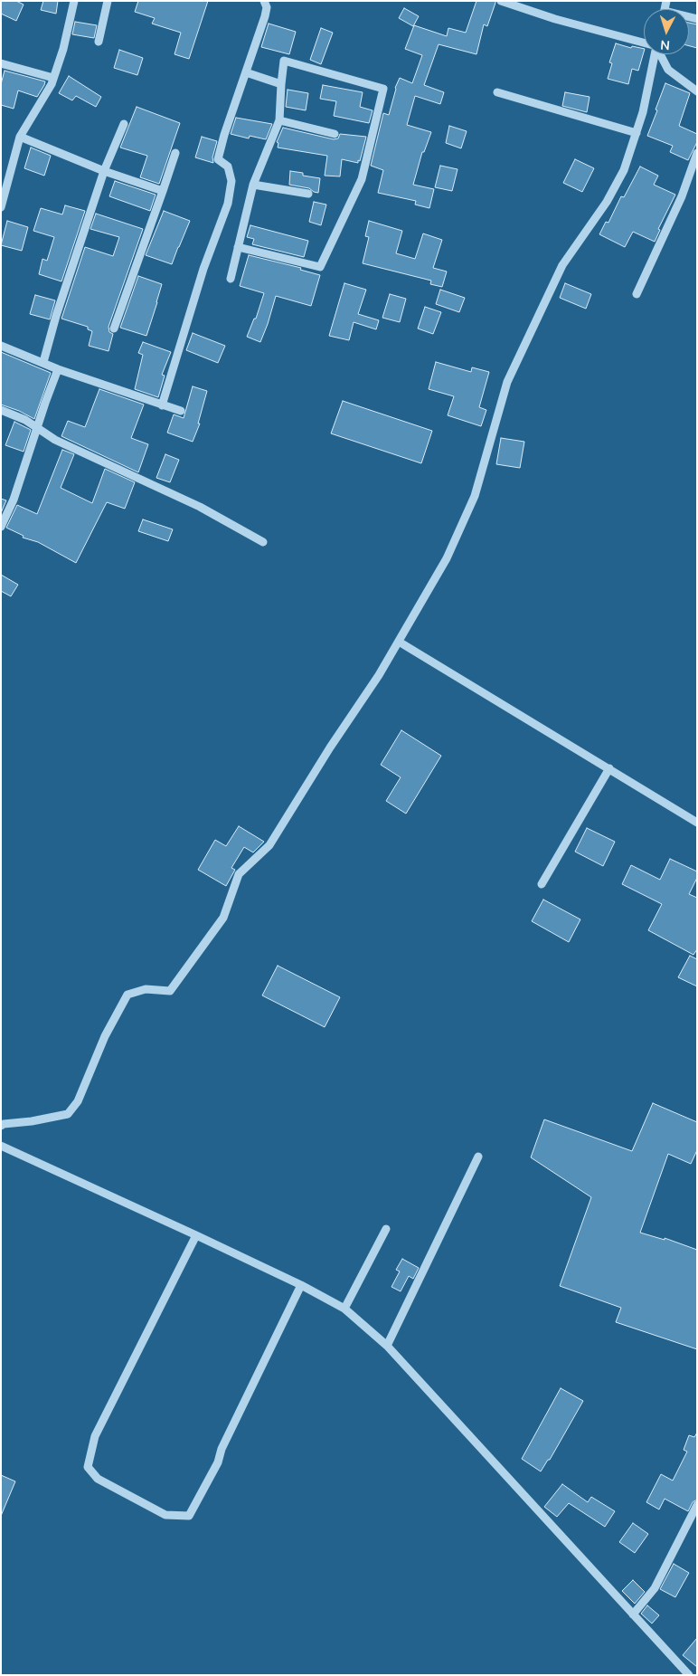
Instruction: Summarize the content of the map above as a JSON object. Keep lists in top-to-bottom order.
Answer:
{
  "north": "bottom"
}
